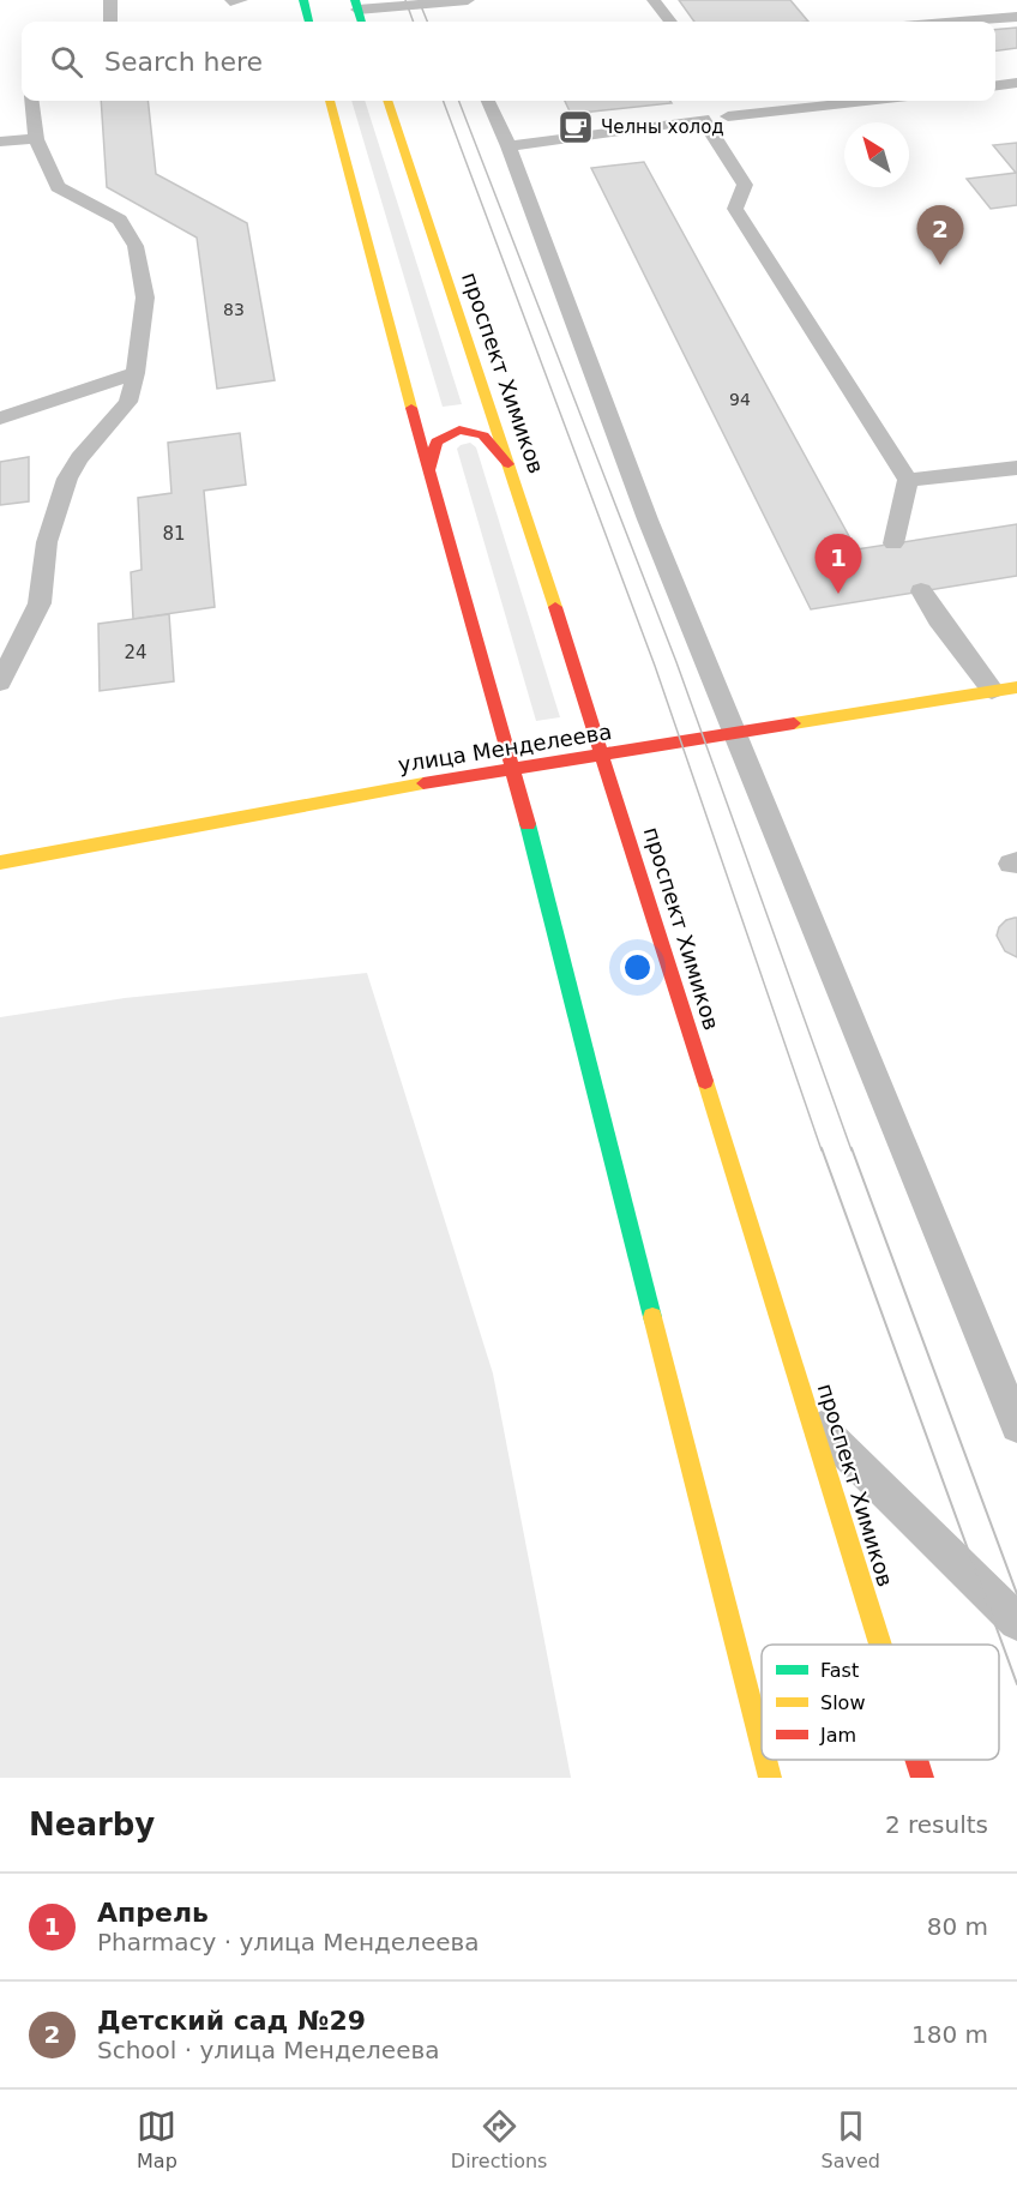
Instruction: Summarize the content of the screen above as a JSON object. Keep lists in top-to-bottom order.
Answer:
{
  "streets": {
    "main road": ["проспект Химиков", "улица Менделеева"]
  },
  "crossings": [
    ["проспект Химиков", "улица Менделеева"]
  ],
  "places": {
    "cafe": ["Челны холод"]
  },
  "house_numbers": [
    "83",
    "94",
    "81",
    "24"
  ],
  "legend": ["Fast", "Slow", "Jam"],
  "north": "top left",
  "page": {
    "search": "Search here",
    "pins": ["2", "1"],
    "heading": ["Nearby", "2 results"],
    "list": [
      {
        "mark": "1",
        "name": "Апрель",
        "note": "Pharmacy · улица Менделеева",
        "value": "80 m"
      },
      {
        "mark": "2",
        "name": "Детский сад №29",
        "note": "School · улица Менделеева",
        "value": "180 m"
      }
    ],
    "nav": ["Map", "Directions", "Saved"]
  }
}
